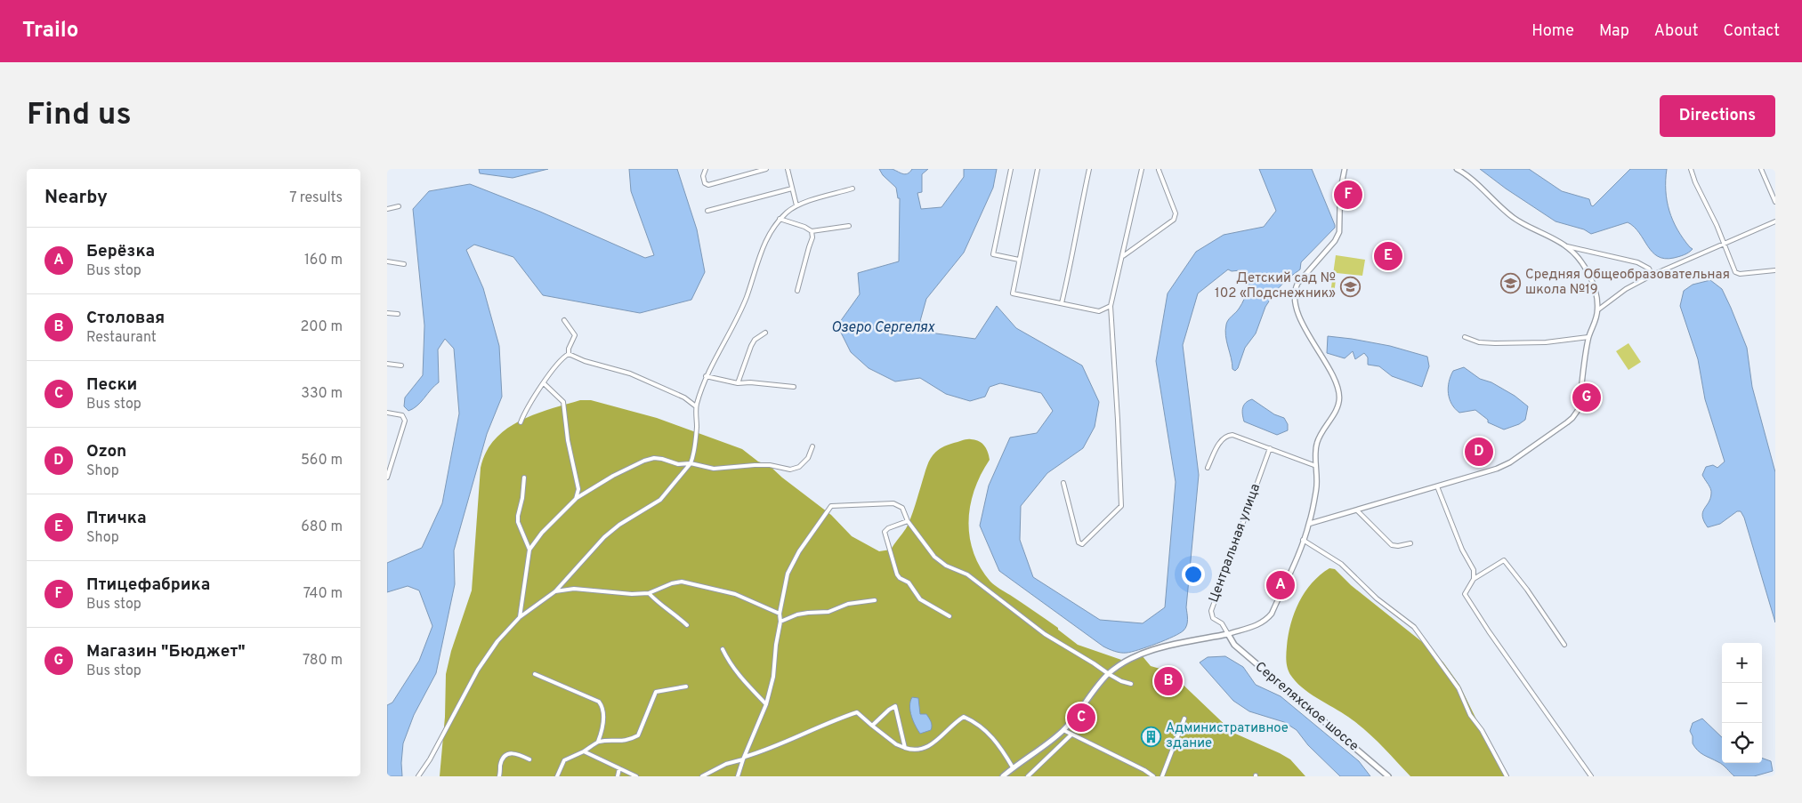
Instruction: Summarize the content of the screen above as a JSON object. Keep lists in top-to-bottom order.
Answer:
{
  "streets": {
    "main road": ["Сергеляхское шоссе"],
    "street": ["Центральная улица"]
  },
  "crossings": [
    ["Центральная улица", "Сергеляхское шоссе"]
  ],
  "water": ["Озеро Сергелях"],
  "places": {
    "school or university": ["Средняя Общеобразовательная школа №19", "Детский сад № 102 «Подснежник»"],
    "building": ["Административное здание"]
  },
  "page": {
    "header": "Trailo",
    "nav": [
      "Home",
      "Map",
      "About",
      "Contact"
    ],
    "buttons": "Directions",
    "title": "Find us",
    "heading": ["Nearby", "7 results"],
    "pins": [
      "F",
      "E",
      "G",
      "D",
      "A",
      "B",
      "C"
    ],
    "list": [
      {
        "mark": "A",
        "name": "Берёзка",
        "note": "Bus stop",
        "value": "160 m"
      },
      {
        "mark": "B",
        "name": "Столовая",
        "note": "Restaurant",
        "value": "200 m"
      },
      {
        "mark": "C",
        "name": "Пески",
        "note": "Bus stop",
        "value": "330 m"
      },
      {
        "mark": "D",
        "name": "Ozon",
        "note": "Shop",
        "value": "560 m"
      },
      {
        "mark": "E",
        "name": "Птичка",
        "note": "Shop",
        "value": "680 m"
      },
      {
        "mark": "F",
        "name": "Птицефабрика",
        "note": "Bus stop",
        "value": "740 m"
      },
      {
        "mark": "G",
        "name": "Магазин \"Бюджет\"",
        "note": "Bus stop",
        "value": "780 m"
      }
    ],
    "map_buttons": ["+", "−"]
  }
}
